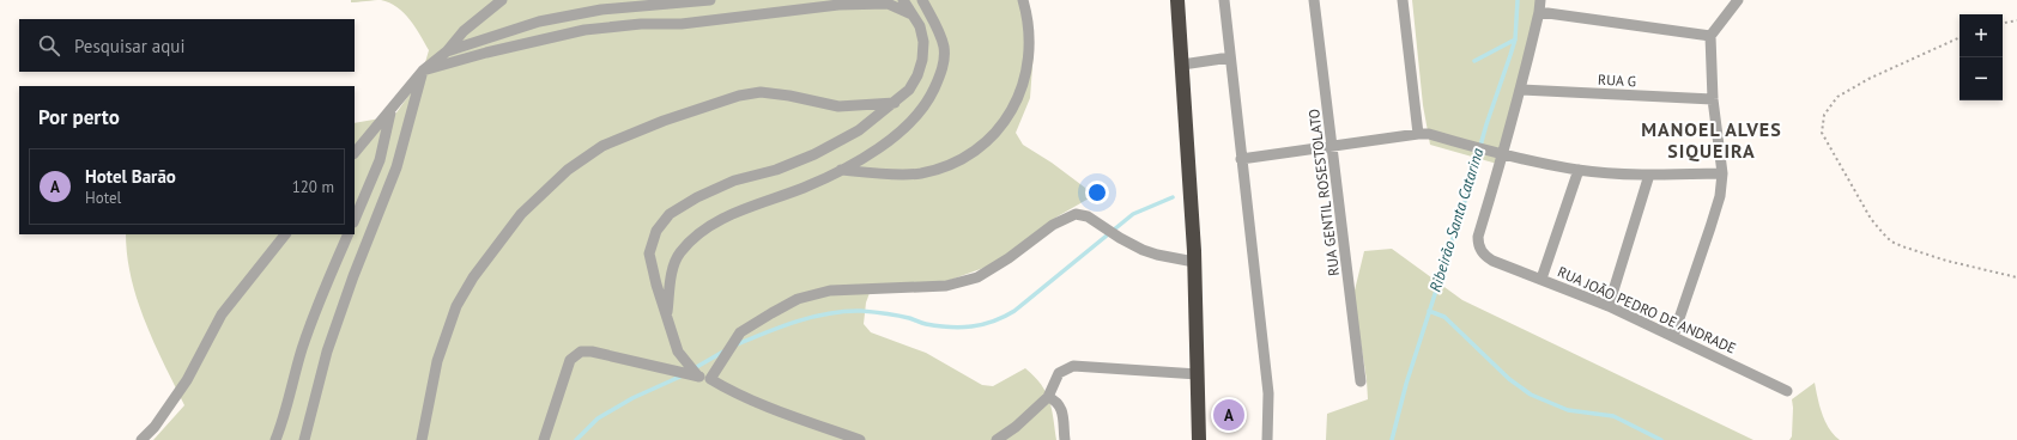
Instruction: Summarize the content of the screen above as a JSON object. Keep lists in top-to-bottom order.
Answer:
{
  "streets": {
    "street": ["RUA G", "RUA GENTIL ROSESTOLATO", "RUA JOÃO PEDRO DE ANDRADE"]
  },
  "districts": ["MANOEL ALVES SIQUEIRA"],
  "water": ["Ribeirão Santa Catarina"],
  "page": {
    "map_buttons": ["+", "−"],
    "search": "Pesquisar aqui",
    "heading": "Por perto",
    "list": [
      {
        "mark": "A",
        "name": "Hotel Barão",
        "note": "Hotel",
        "value": "120 m"
      }
    ],
    "pins": "A"
  }
}
